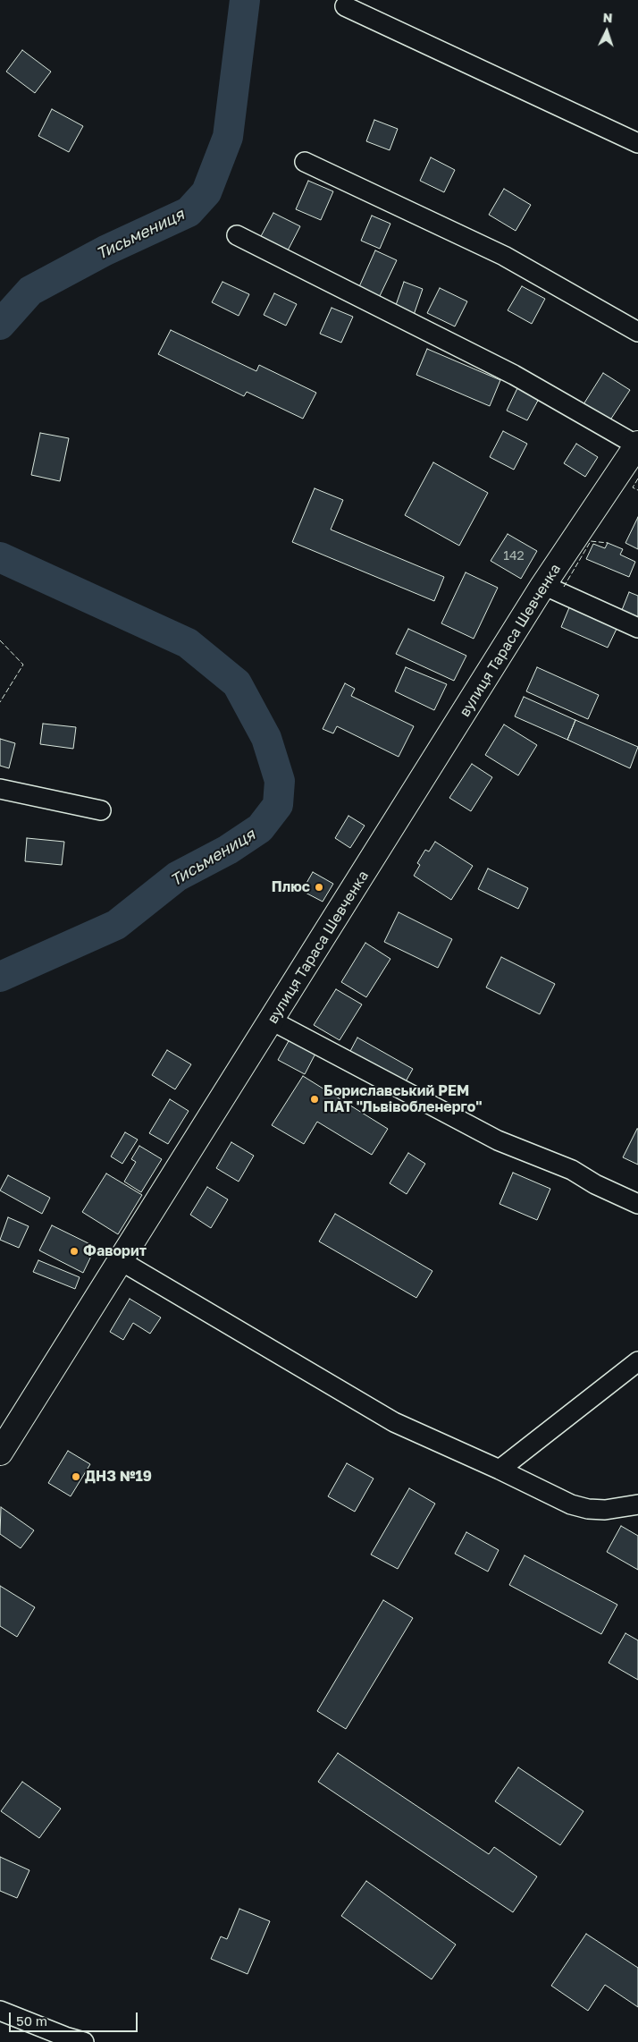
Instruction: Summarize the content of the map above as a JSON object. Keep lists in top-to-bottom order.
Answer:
{
  "streets": {
    "main road": ["вулиця Тараса Шевченка"]
  },
  "water": ["Тисьмениця"],
  "places": [
    "Плюс",
    "Бориславський РЕМ ПАТ \"Львівобленерго\"",
    "Фаворит",
    "ДНЗ №19"
  ],
  "house_numbers": ["142"],
  "scale_bar": "50 m",
  "north": "top"
}
